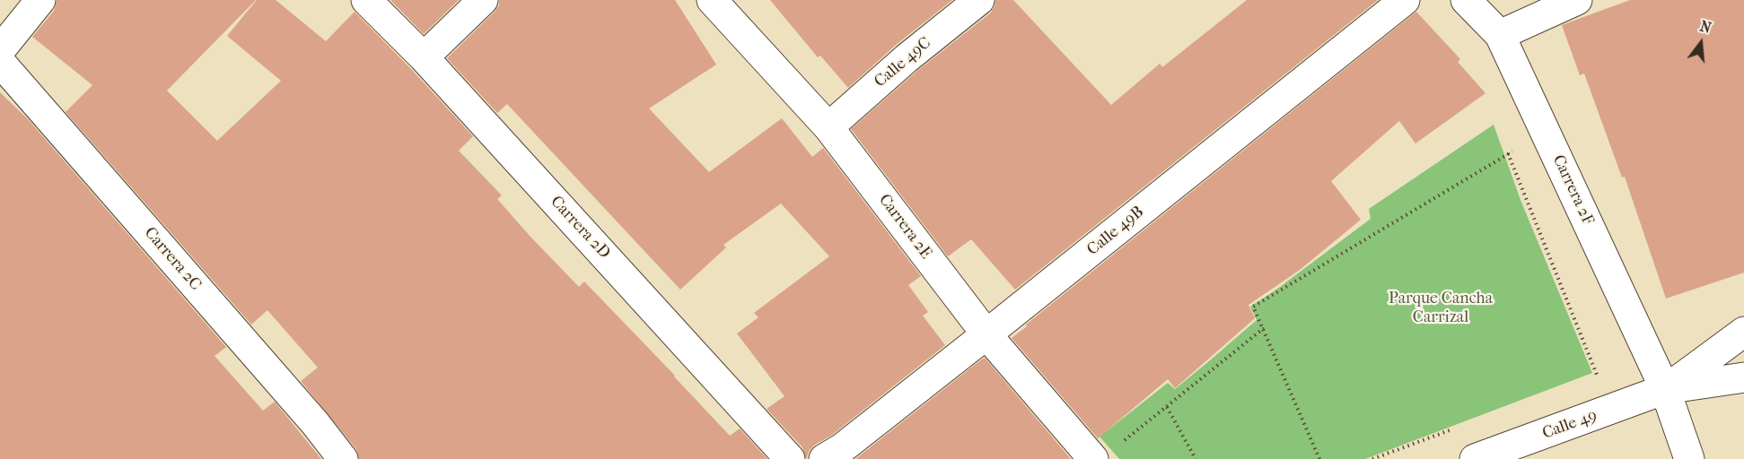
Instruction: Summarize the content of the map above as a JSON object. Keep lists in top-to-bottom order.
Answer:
{
  "streets": {
    "street": [
      "Calle 49C",
      "Carrera 2F",
      "Carrera 2E",
      "Carrera 2D",
      "Calle 49B",
      "Carrera 2C",
      "Calle 49"
    ]
  },
  "crossings": [
    ["Calle 49C", "Carrera 2E"],
    ["Carrera 2F", "Calle 49"],
    ["Carrera 2E", "Calle 49B"]
  ],
  "parks": ["Parque Cancha Carrizal"],
  "north": "top"
}
